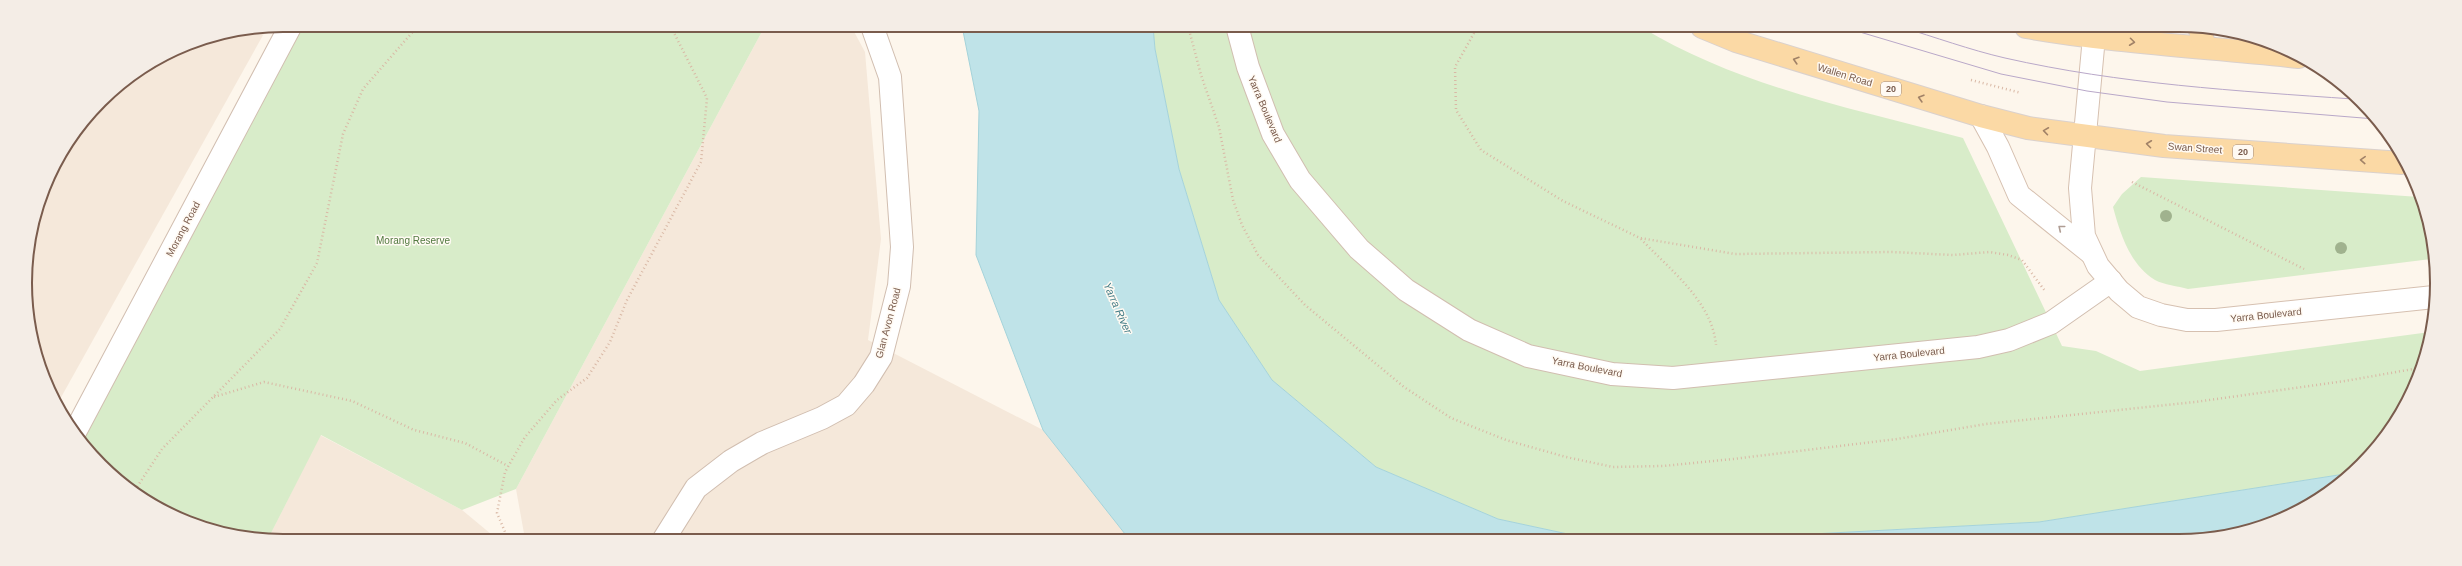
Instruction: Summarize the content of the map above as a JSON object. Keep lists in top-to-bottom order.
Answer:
{
  "streets": {
    "main road": ["Wallen Road", "20", "Swan Street"],
    "street": ["Yarra Boulevard", "Morang Road", "Glan Avon Road"]
  },
  "crossings": [
    ["Wallen Road", "Yarra Boulevard"],
    ["Wallen Road", "Swan Street"],
    ["Yarra Boulevard", "Swan Street"]
  ],
  "one_way": ["Wallen Road"],
  "water": ["Yarra River"],
  "parks": ["Morang Reserve"]
}
